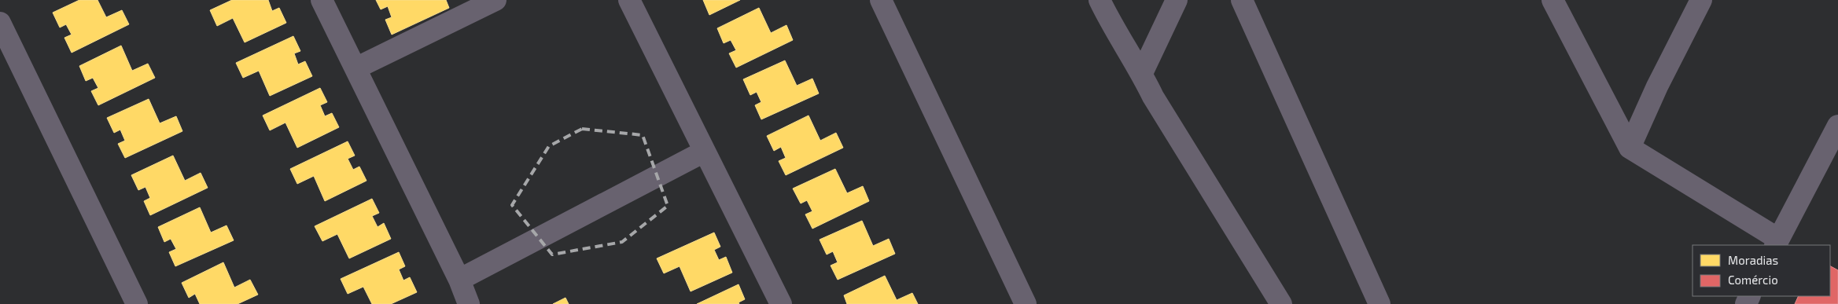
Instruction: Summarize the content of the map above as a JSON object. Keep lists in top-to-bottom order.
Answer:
{
  "legend": ["Moradias", "Comércio"]
}
